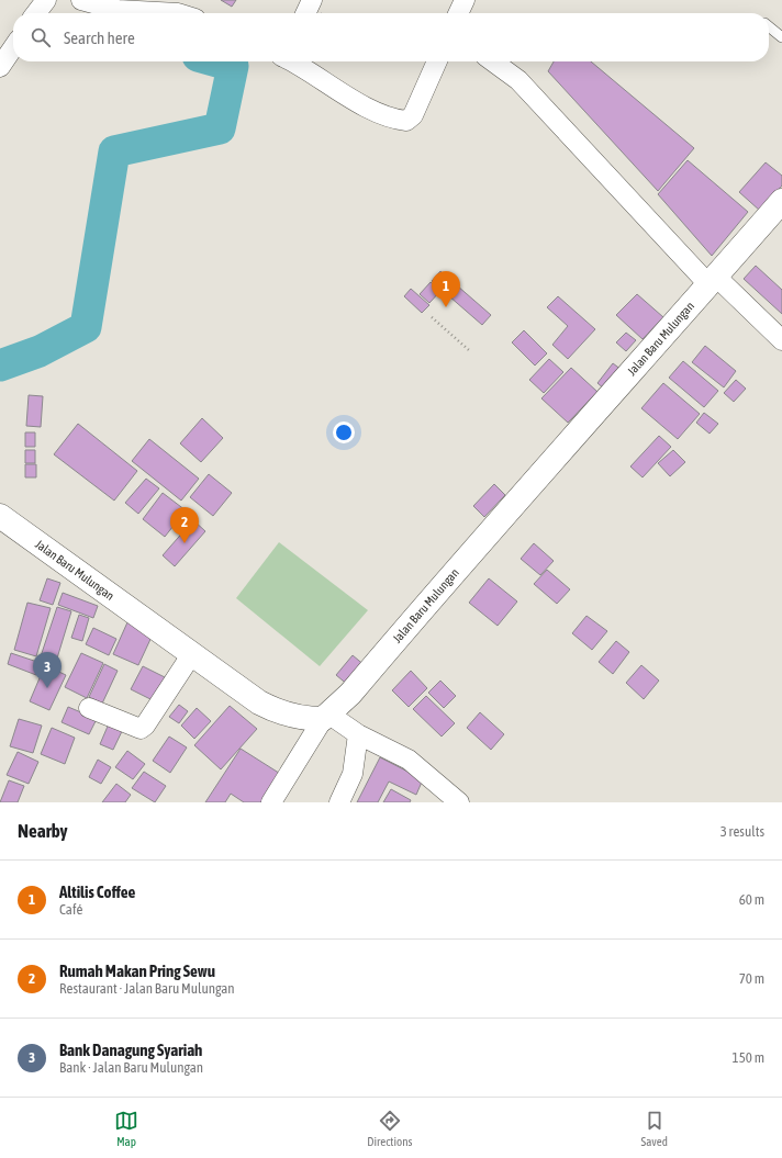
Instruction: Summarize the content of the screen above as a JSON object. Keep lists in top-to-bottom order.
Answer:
{
  "streets": {
    "main road": ["Jalan Baru Mulungan"]
  },
  "page": {
    "search": "Search here",
    "pins": ["1", "2", "3"],
    "heading": ["Nearby", "3 results"],
    "list": [
      {
        "mark": "1",
        "name": "Altilis Coffee",
        "note": "Café",
        "value": "60 m"
      },
      {
        "mark": "2",
        "name": "Rumah Makan Pring Sewu",
        "note": "Restaurant · Jalan Baru Mulungan",
        "value": "70 m"
      },
      {
        "mark": "3",
        "name": "Bank Danagung Syariah",
        "note": "Bank · Jalan Baru Mulungan",
        "value": "150 m"
      }
    ],
    "nav": ["Map", "Directions", "Saved"]
  }
}
